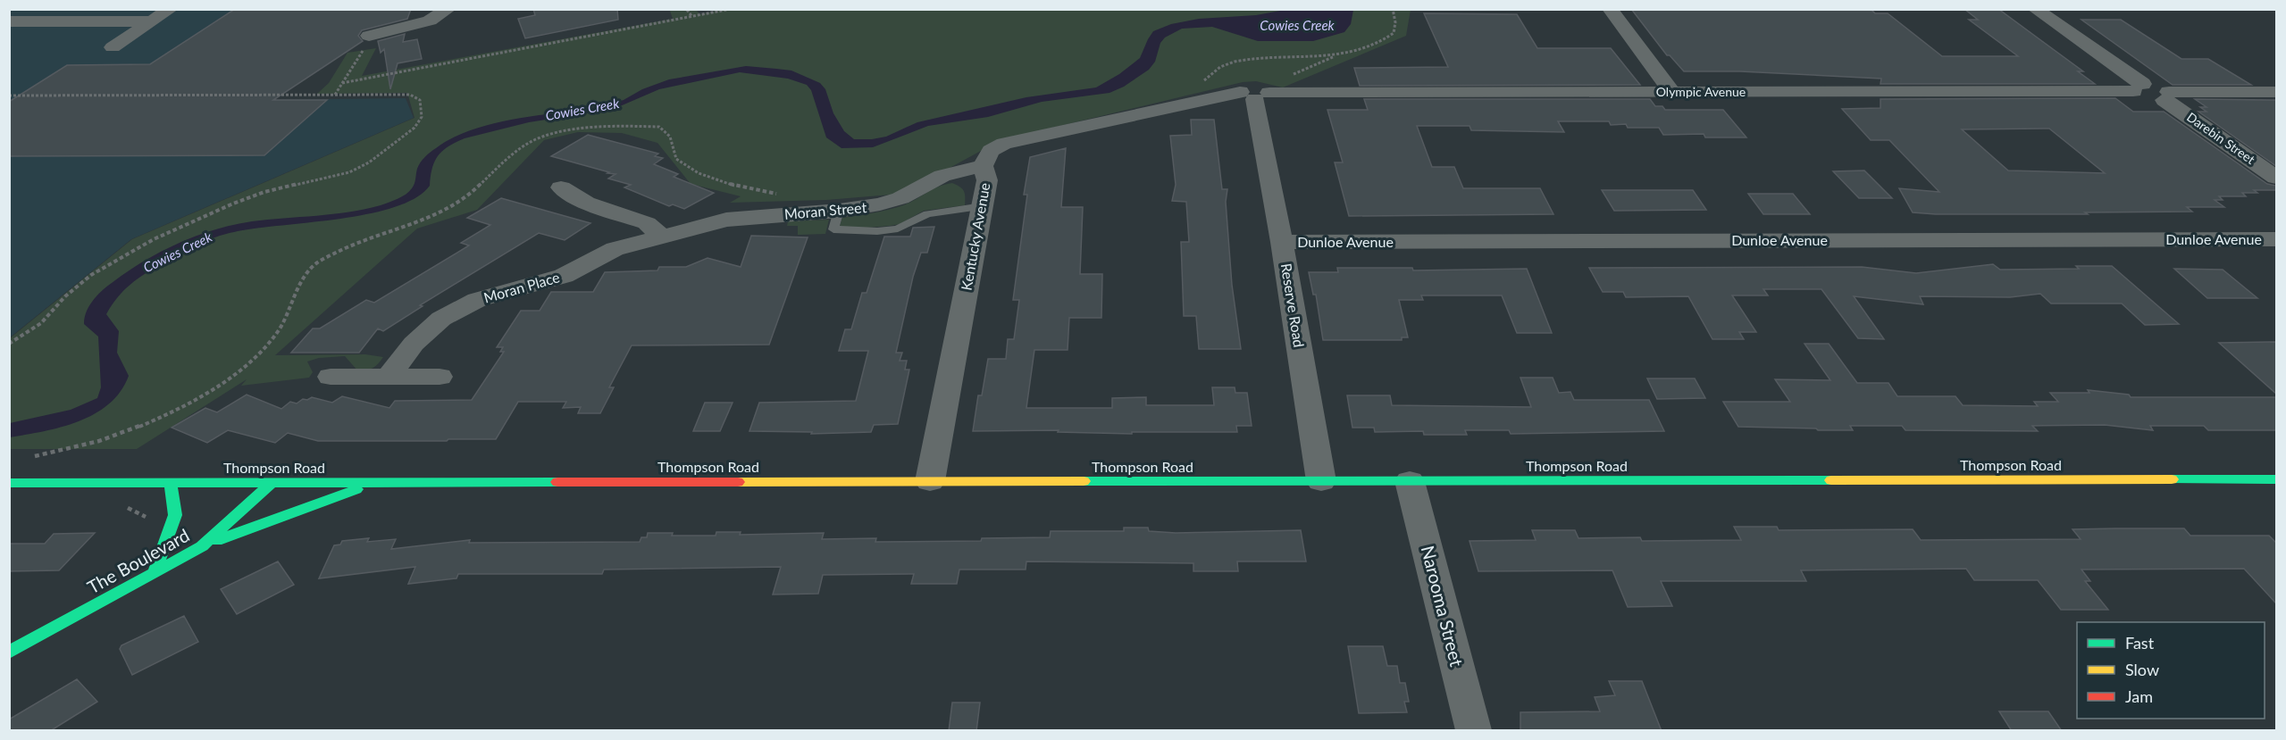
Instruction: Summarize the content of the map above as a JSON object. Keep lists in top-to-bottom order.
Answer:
{
  "streets": {
    "main road": ["Thompson Road", "The Boulevard"],
    "street": [
      "Olympic Avenue",
      "Darebin Street",
      "Moran Street",
      "Kentucky Avenue",
      "Dunloe Avenue",
      "Moran Place",
      "Reserve Road",
      "Narooma Street"
    ]
  },
  "crossings": [
    ["Olympic Avenue", "Kentucky Avenue"],
    ["Olympic Avenue", "Reserve Road"],
    ["Moran Street", "Kentucky Avenue"],
    ["Moran Street", "Moran Place"],
    ["Kentucky Avenue", "Reserve Road"],
    ["Kentucky Avenue", "Thompson Road"],
    ["Dunloe Avenue", "Reserve Road"],
    ["Reserve Road", "Thompson Road"],
    ["Thompson Road", "The Boulevard"],
    ["Thompson Road", "Narooma Street"]
  ],
  "water": ["Cowies Creek"],
  "legend": ["Fast", "Slow", "Jam"]
}
